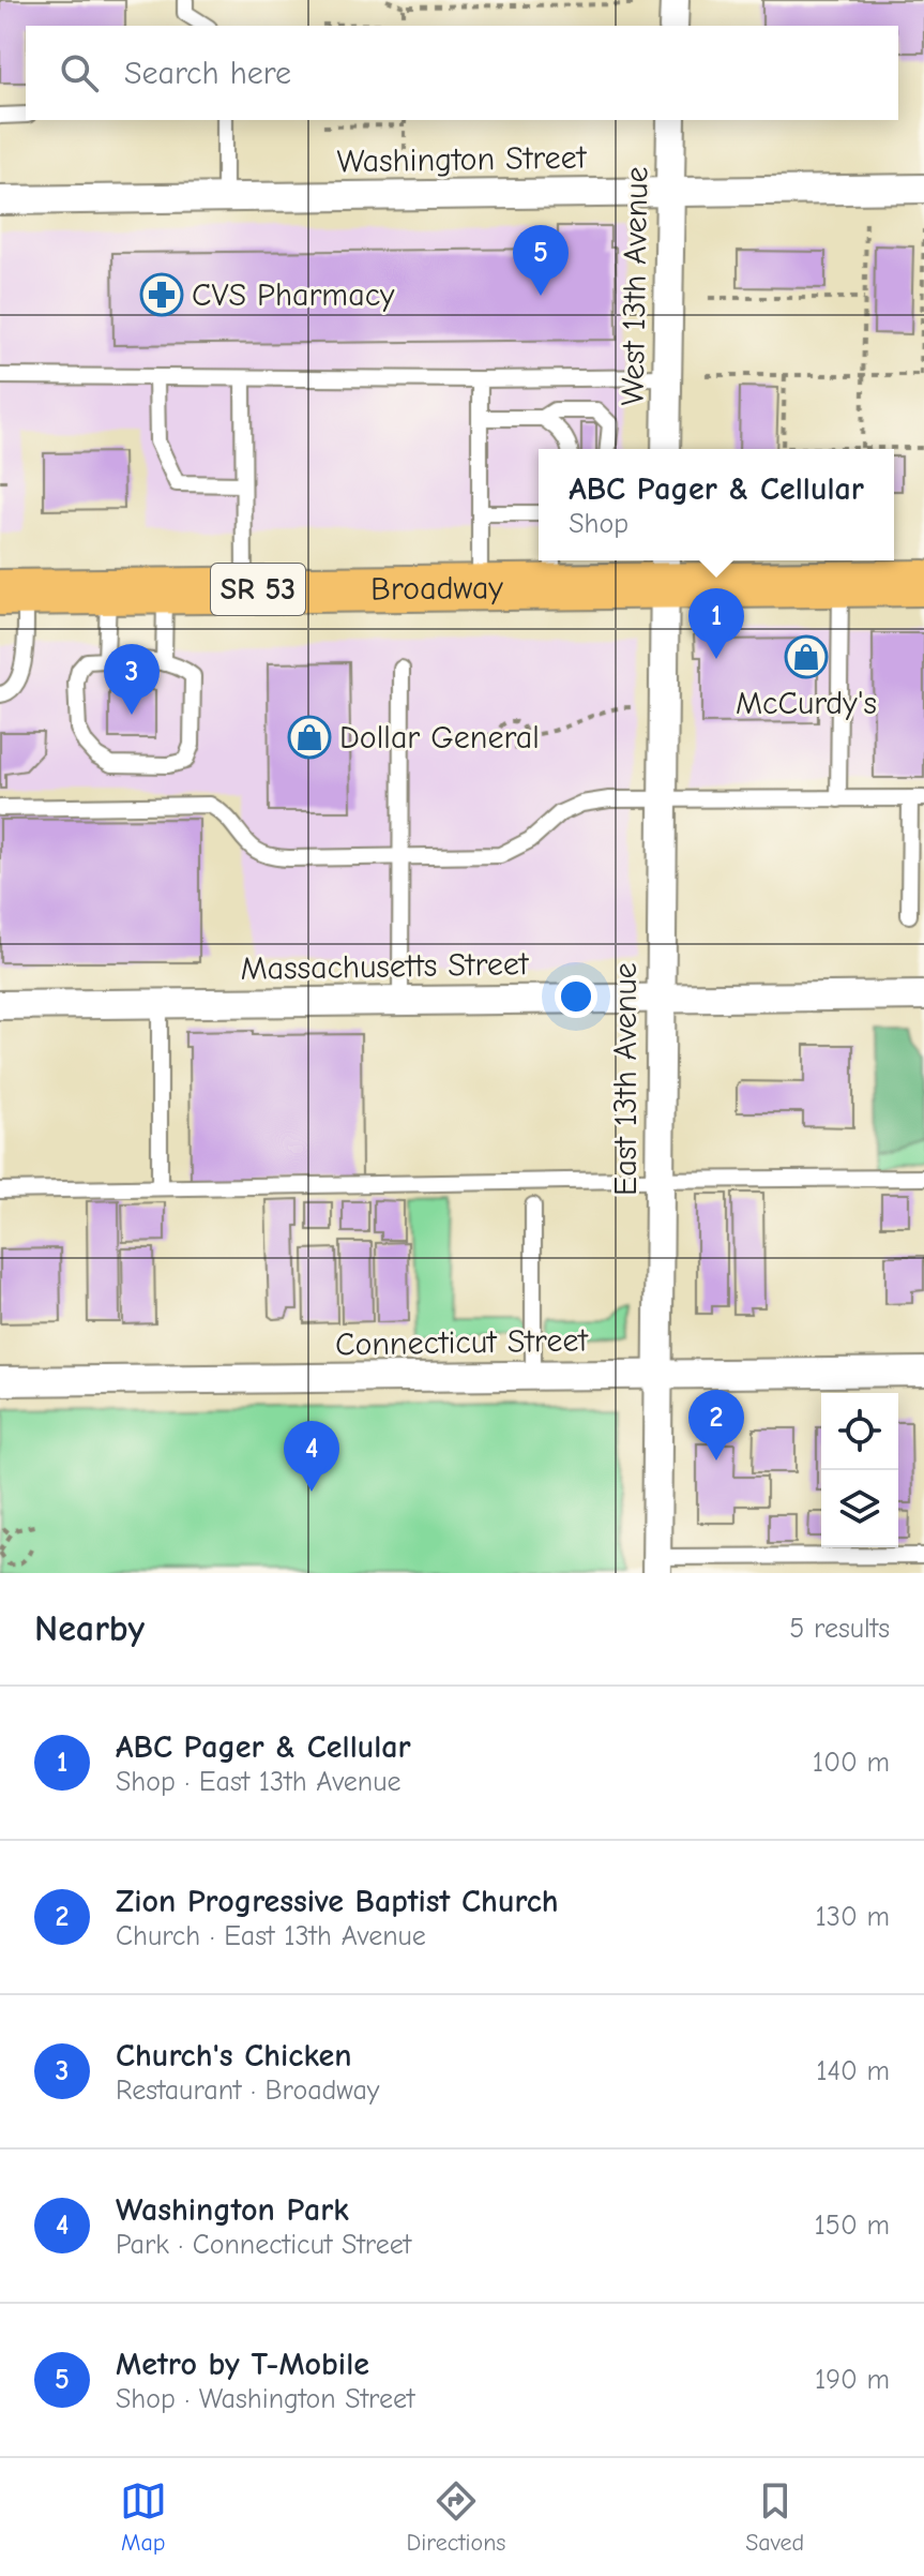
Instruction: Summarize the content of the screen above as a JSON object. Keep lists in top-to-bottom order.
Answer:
{
  "streets": {
    "main road": ["Broadway", "SR 53"],
    "street": [
      "Washington Street",
      "West 13th Avenue",
      "Massachusetts Street",
      "East 13th Avenue",
      "Connecticut Street"
    ]
  },
  "crossings": [
    ["Washington Street", "West 13th Avenue"],
    ["Broadway", "East 13th Avenue"],
    ["Massachusetts Street", "East 13th Avenue"],
    ["East 13th Avenue", "Connecticut Street"]
  ],
  "places": {
    "pharmacy": ["CVS Pharmacy"],
    "shop": ["McCurdy's", "Dollar General"]
  },
  "page": {
    "search": "Search here",
    "pins": [
      "5",
      "1",
      "3",
      "2",
      "4"
    ],
    "popup": ["ABC Pager & Cellular", "Shop"],
    "heading": ["Nearby", "5 results"],
    "list": [
      {
        "mark": "1",
        "name": "ABC Pager & Cellular",
        "note": "Shop · East 13th Avenue",
        "value": "100 m"
      },
      {
        "mark": "2",
        "name": "Zion Progressive Baptist Church",
        "note": "Church · East 13th Avenue",
        "value": "130 m"
      },
      {
        "mark": "3",
        "name": "Church's Chicken",
        "note": "Restaurant · Broadway",
        "value": "140 m"
      },
      {
        "mark": "4",
        "name": "Washington Park",
        "note": "Park · Connecticut Street",
        "value": "150 m"
      },
      {
        "mark": "5",
        "name": "Metro by T-Mobile",
        "note": "Shop · Washington Street",
        "value": "190 m"
      }
    ],
    "nav": ["Map", "Directions", "Saved"]
  }
}
